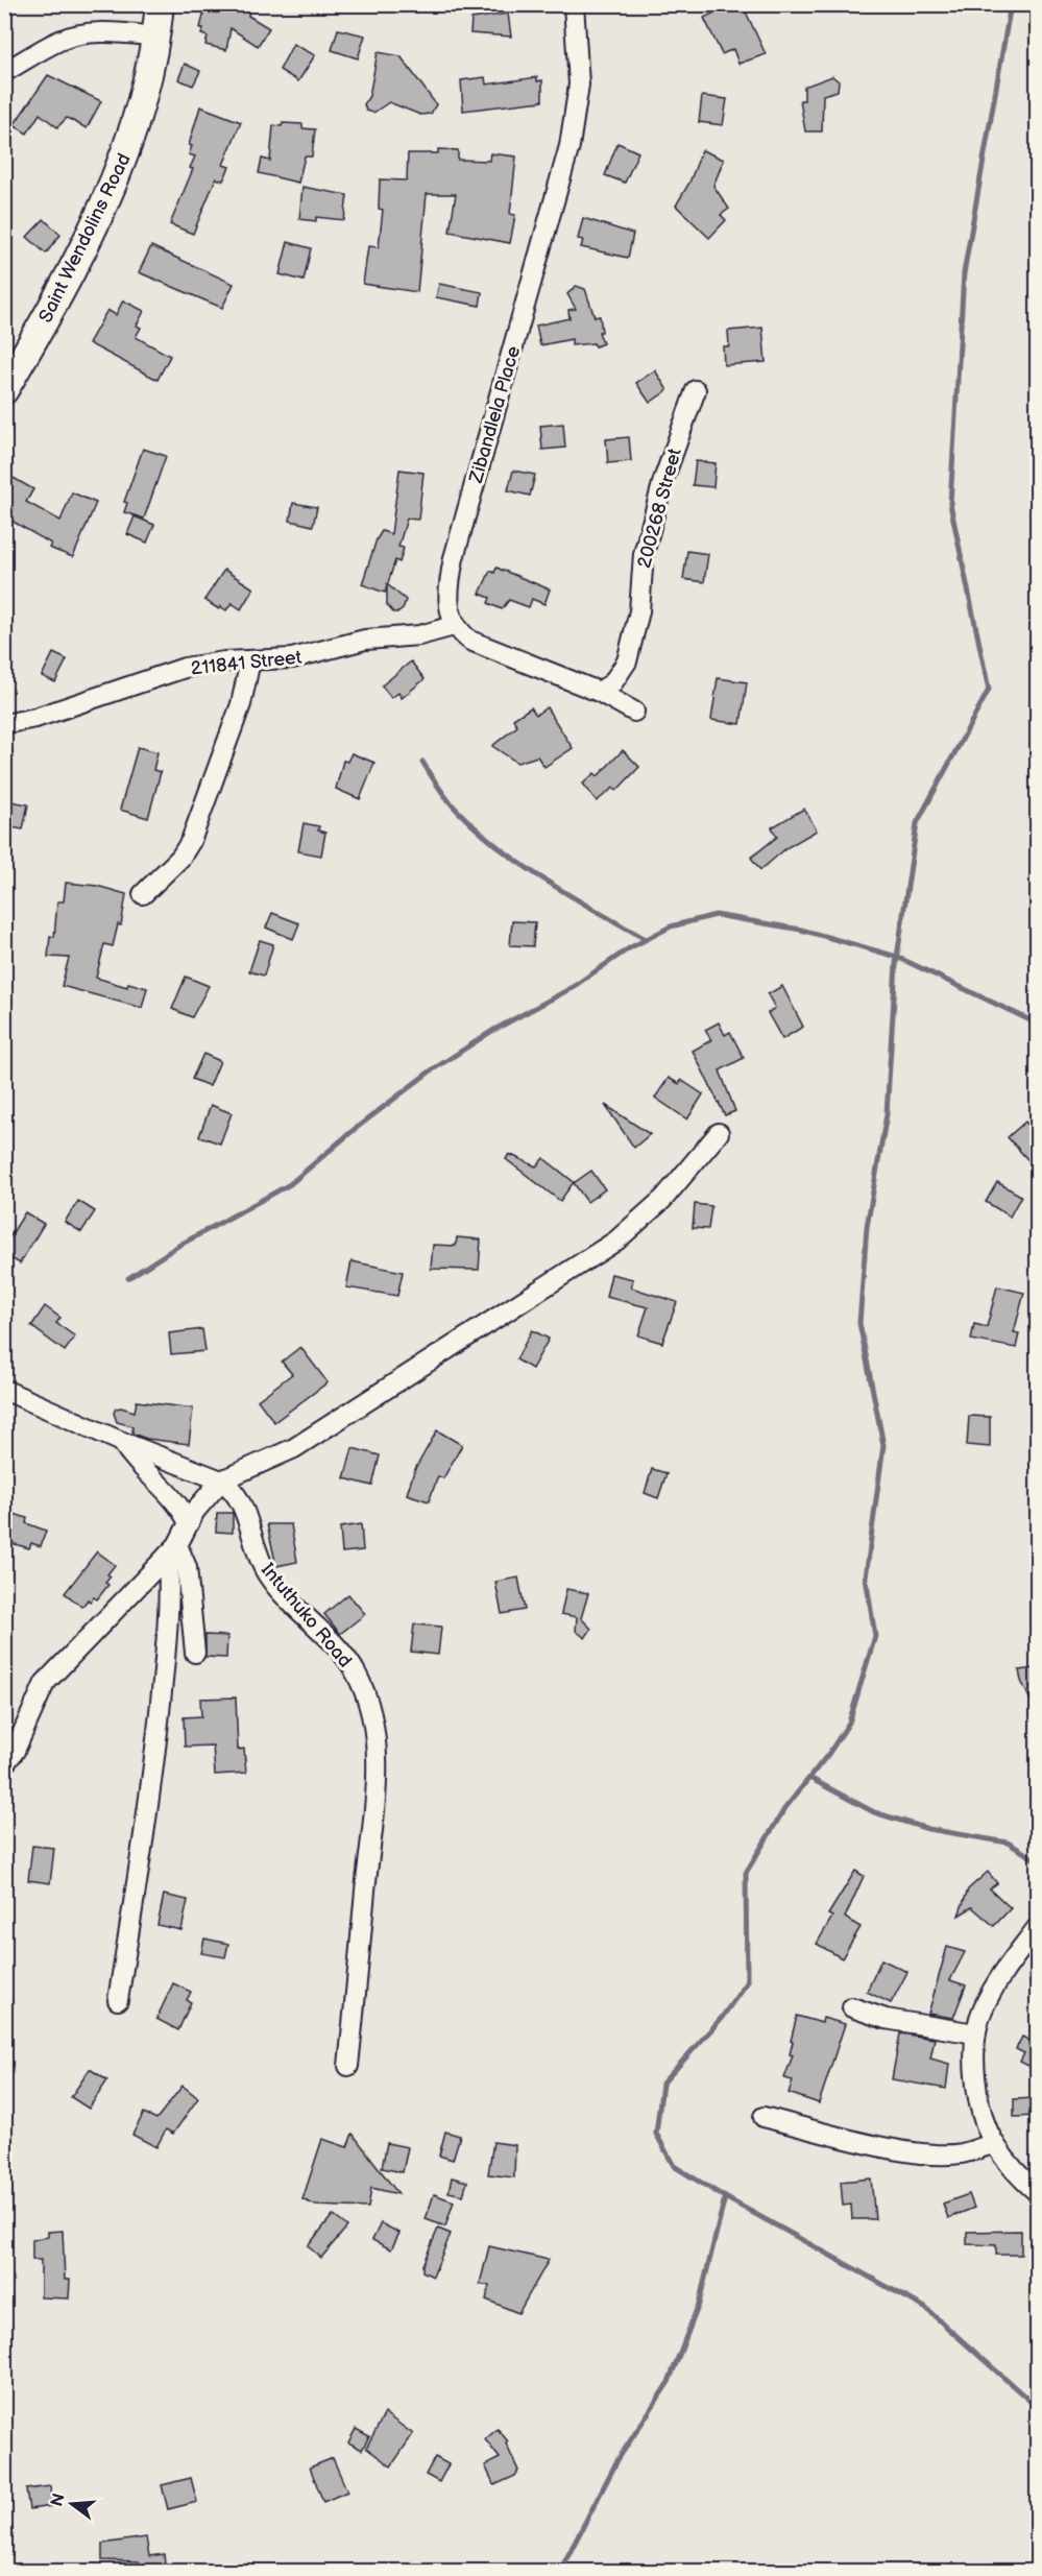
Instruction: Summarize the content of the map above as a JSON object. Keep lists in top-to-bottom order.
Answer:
{
  "streets": {
    "street": [
      "Saint Wendolins Road",
      "Zibandlela Place",
      "200268 Street",
      "211841 Street",
      "Intuthuko Road"
    ]
  },
  "crossings": [
    ["Zibandlela Place", "211841 Street"]
  ],
  "north": "left"
}
